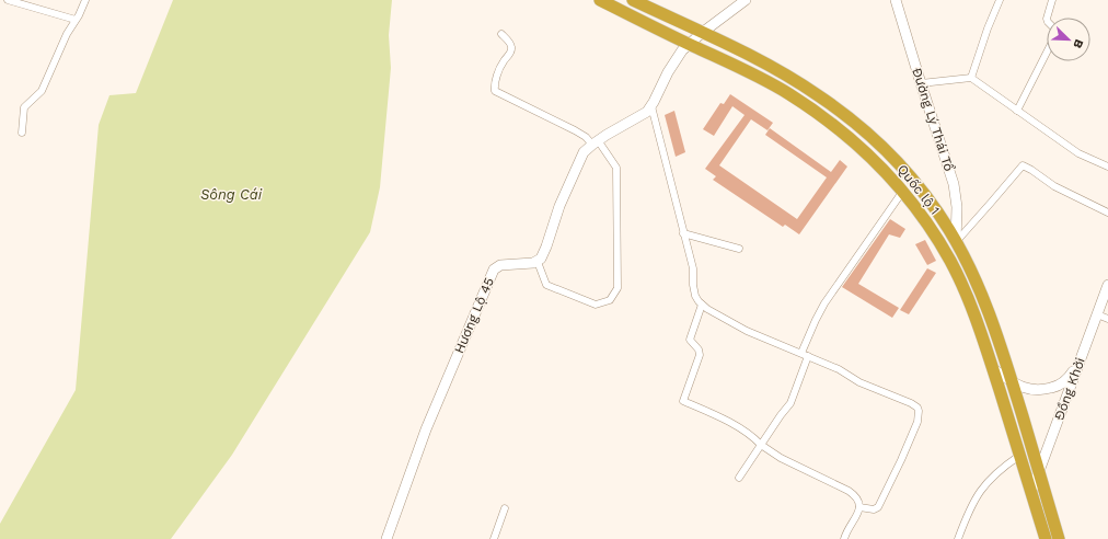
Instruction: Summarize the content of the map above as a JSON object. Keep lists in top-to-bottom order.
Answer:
{
  "streets": {
    "highway": ["Quốc lộ 1"],
    "street": ["Đường Lý Thái Tổ", "Hương Lộ 45", "Đồng Khởi"]
  },
  "crossings": [
    ["Đường Lý Thái Tổ", "Quốc lộ 1"],
    ["Quốc lộ 1", "Đồng Khởi"]
  ],
  "water": ["Sông Cái"],
  "north": "bottom right"
}
